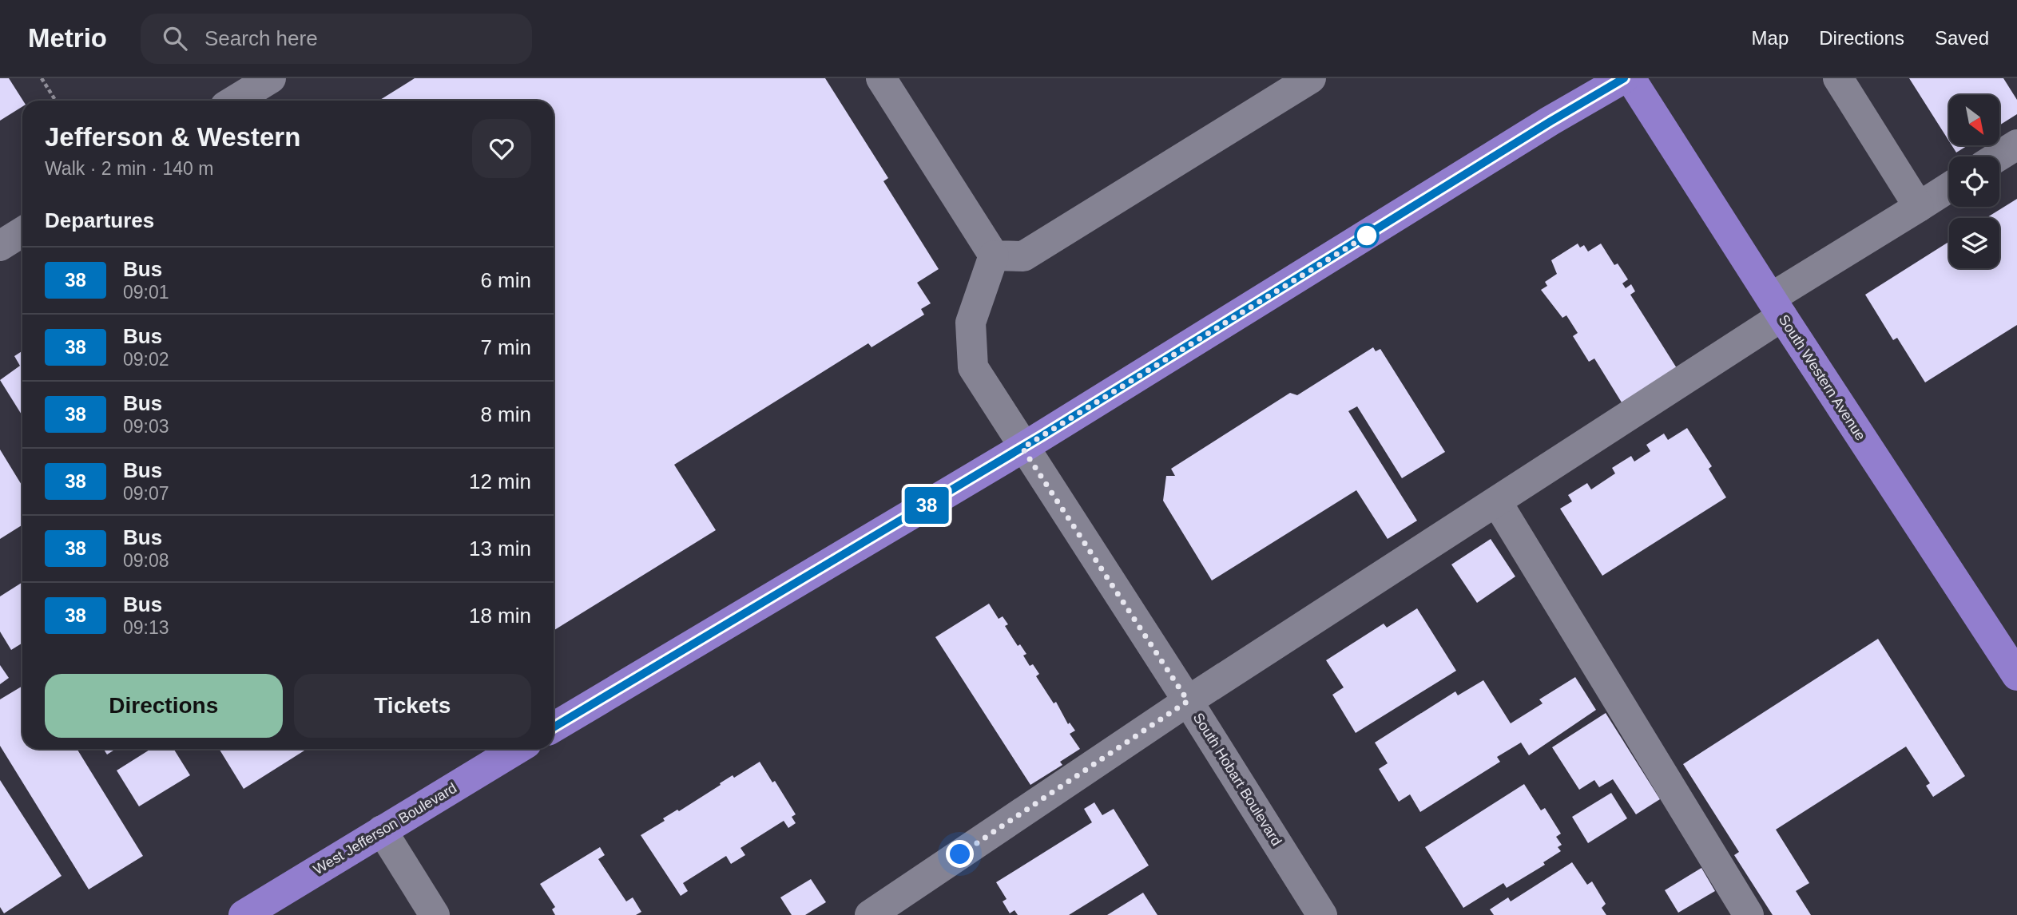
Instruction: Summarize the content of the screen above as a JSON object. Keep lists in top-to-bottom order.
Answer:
{
  "streets": {
    "main road": ["South Western Avenue", "West Jefferson Boulevard"],
    "street": ["South Hobart Boulevard"]
  },
  "lines": ["bus line 38"],
  "north": "bottom right",
  "page": {
    "header": "Metrio",
    "search": "Search here",
    "nav": ["Map", "Directions", "Saved"],
    "on_map": "38",
    "heading": [
      ["Jefferson & Western", "Walk · 2 min · 140 m"],
      "Departures"
    ],
    "list": [
      {
        "mark": "38",
        "name": "Bus",
        "note": "09:01",
        "value": "6 min"
      },
      {
        "mark": "38",
        "name": "Bus",
        "note": "09:02",
        "value": "7 min"
      },
      {
        "mark": "38",
        "name": "Bus",
        "note": "09:03",
        "value": "8 min"
      },
      {
        "mark": "38",
        "name": "Bus",
        "note": "09:07",
        "value": "12 min"
      },
      {
        "mark": "38",
        "name": "Bus",
        "note": "09:08",
        "value": "13 min"
      },
      {
        "mark": "38",
        "name": "Bus",
        "note": "09:13",
        "value": "18 min"
      }
    ],
    "buttons": ["Directions", "Tickets"]
  }
}
